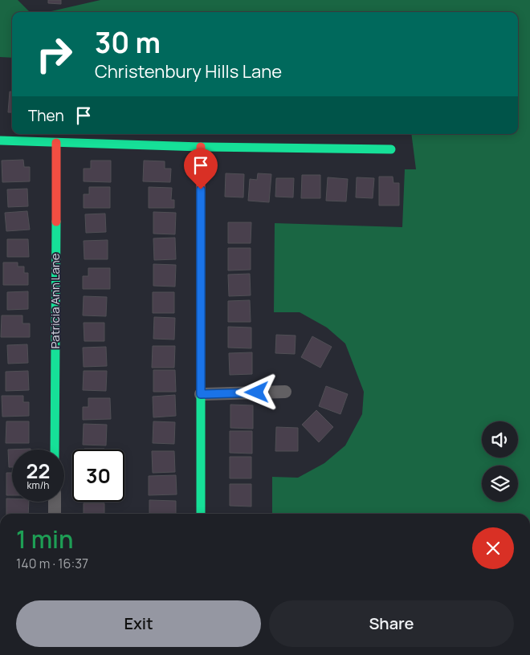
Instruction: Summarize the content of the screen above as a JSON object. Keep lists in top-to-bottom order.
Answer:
{
  "streets": {
    "street": ["Patricia Ann Lane"]
  },
  "page": {
    "turn": ["30 m", "Christenbury Hills Lane"],
    "then": "Then",
    "speed": "22 km/h",
    "limit": "30",
    "heading": ["1 min", "140 m · 16:37"],
    "buttons": ["Exit", "Share"]
  }
}
